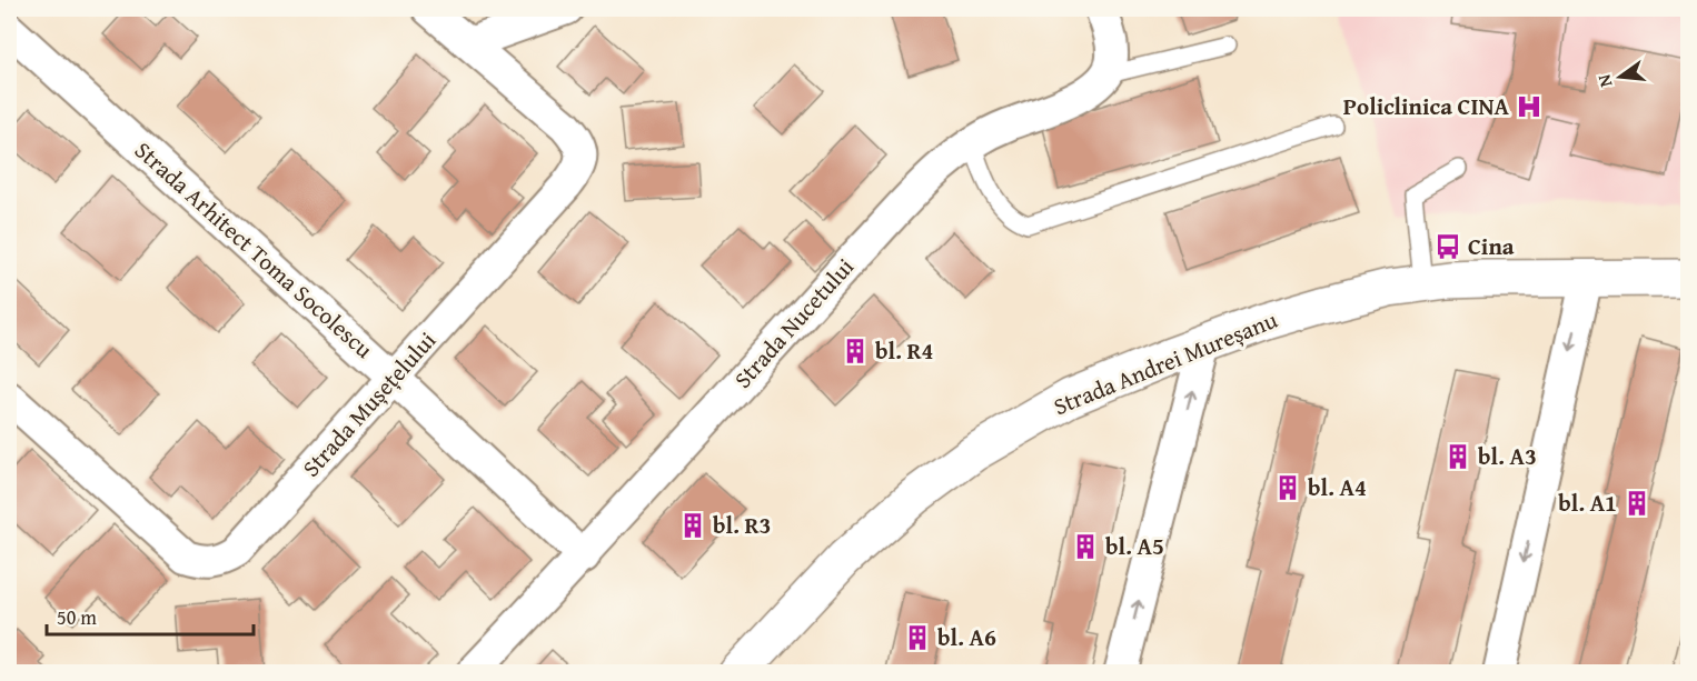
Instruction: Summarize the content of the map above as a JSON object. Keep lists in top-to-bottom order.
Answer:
{
  "streets": {
    "street": [
      "Strada Arhitect Toma Socolescu",
      "Strada Nucetului",
      "Strada Andrei Mureșanu",
      "Strada Mușețelului"
    ]
  },
  "crossings": [
    ["Strada Arhitect Toma Socolescu", "Strada Nucetului"],
    ["Strada Arhitect Toma Socolescu", "Strada Mușețelului"]
  ],
  "places": {
    "hospital": ["Policlinica CINA"],
    "bus stop": ["Cina"],
    "building": [
      "bl. R4",
      "bl. A3",
      "bl. A4",
      "bl. A1",
      "bl. R3",
      "bl. A5",
      "bl. A6"
    ]
  },
  "scale_bar": "50 m",
  "north": "left"
}
